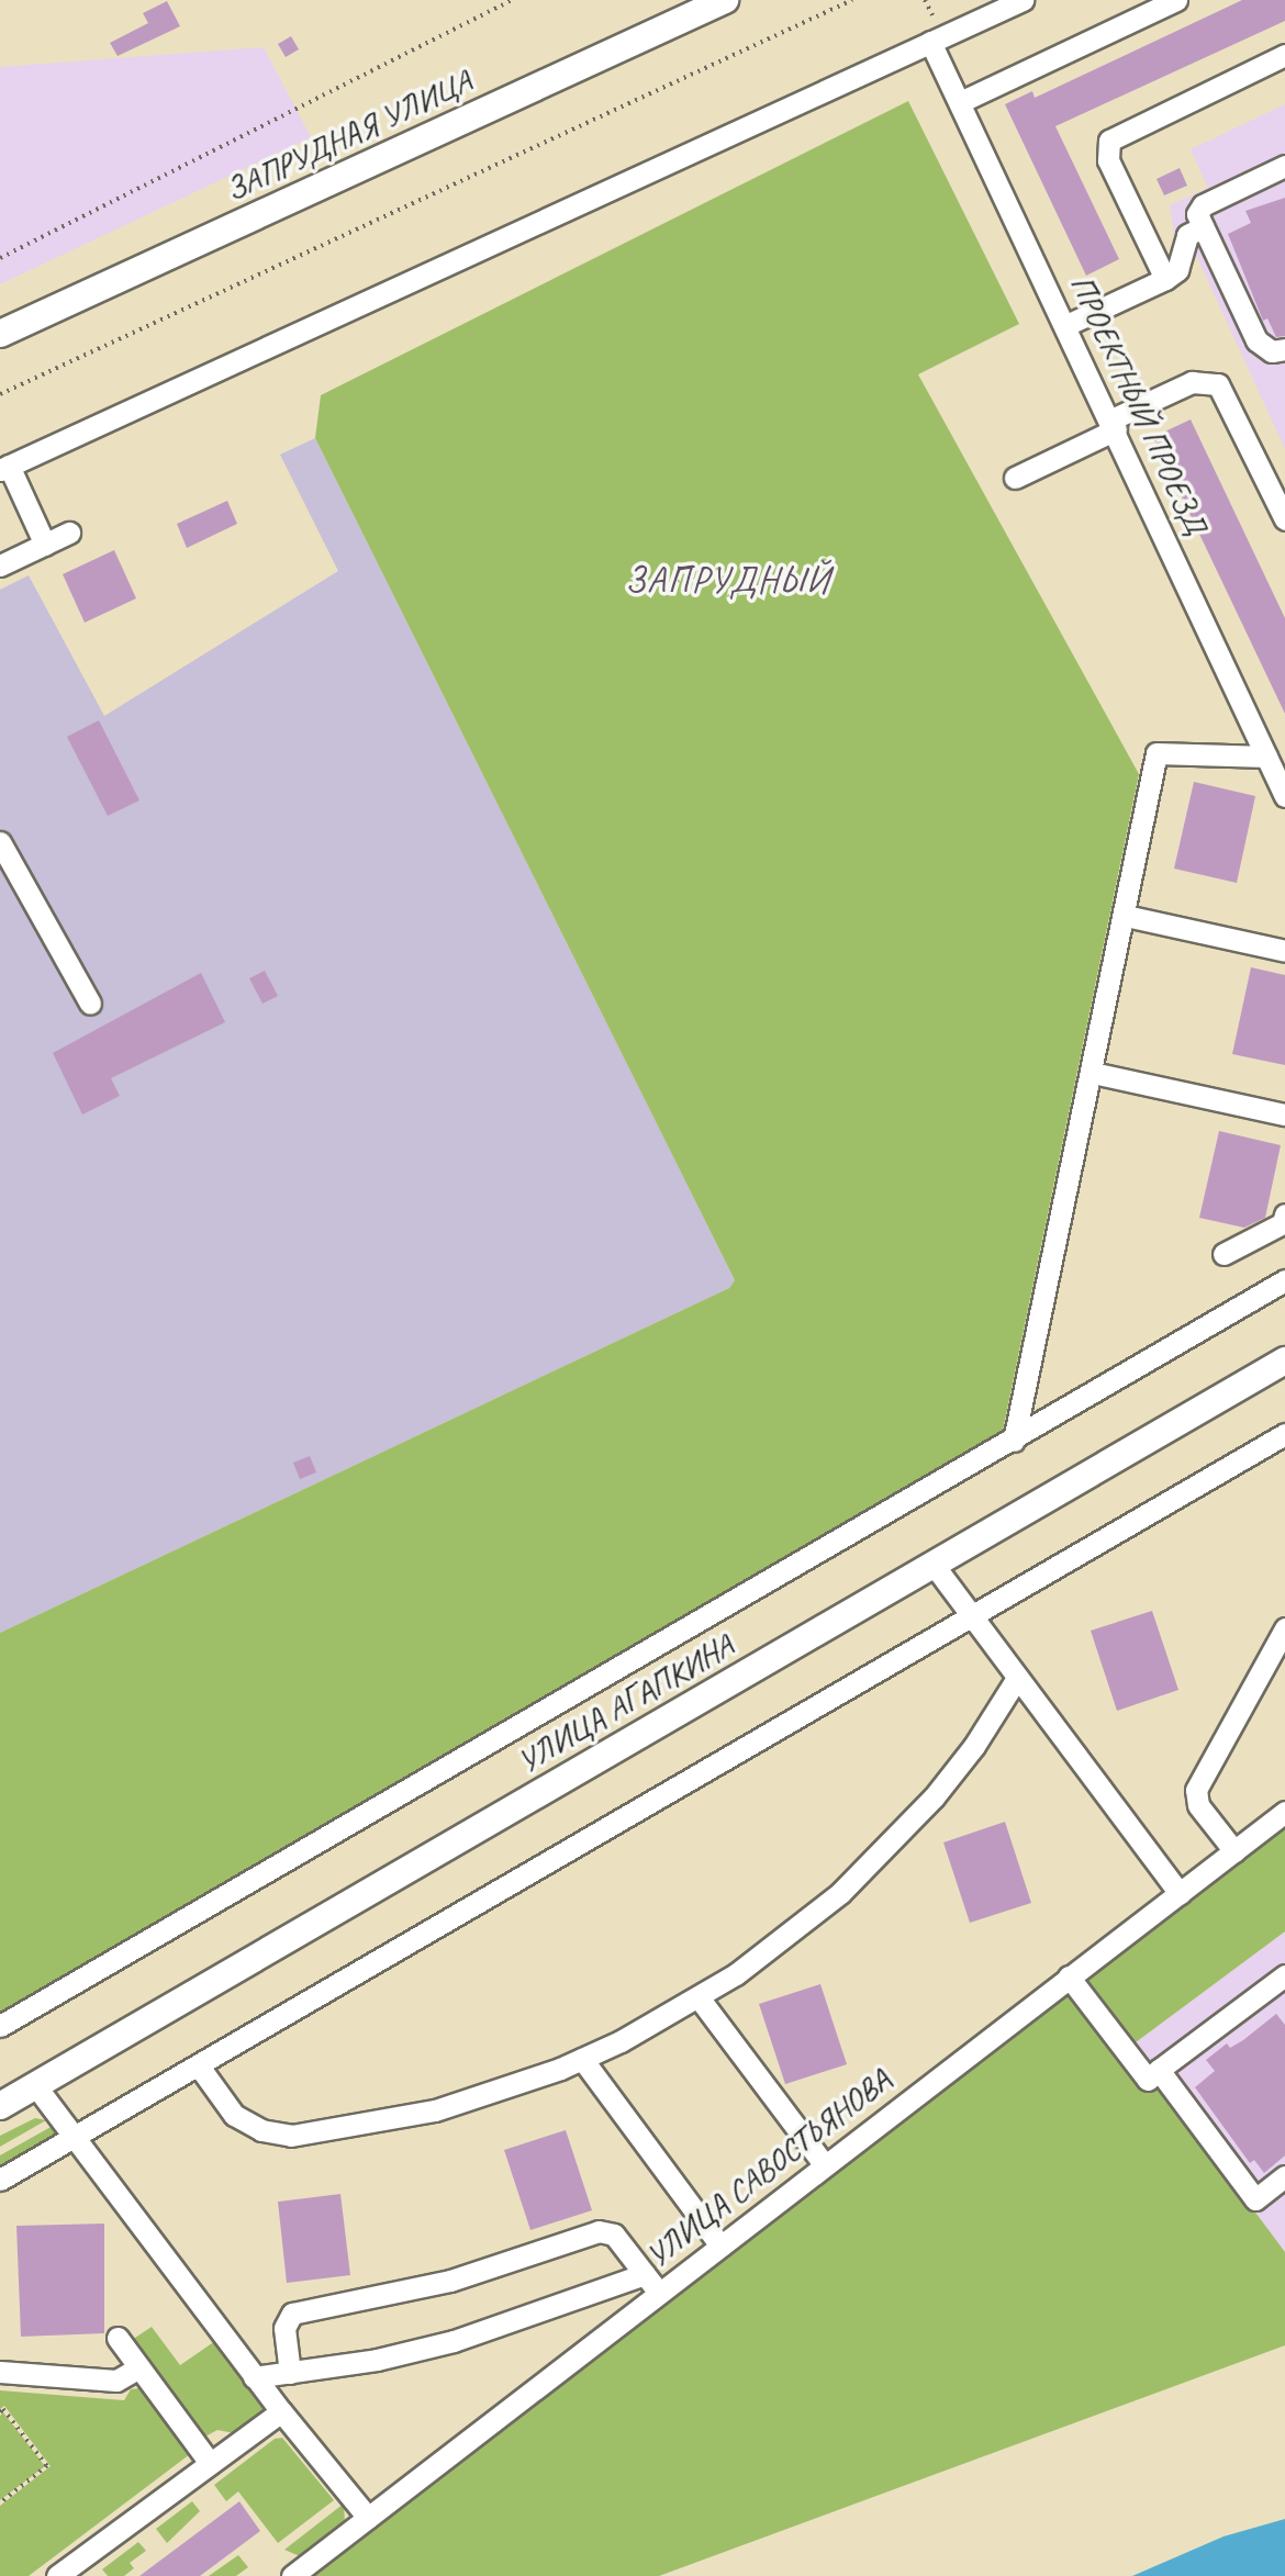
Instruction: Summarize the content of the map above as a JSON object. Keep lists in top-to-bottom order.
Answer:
{
  "streets": {
    "main road": ["ЗАПРУДНАЯ УЛИЦА", "УЛИЦА АГАПКИНА"],
    "street": ["ПРОЕКТНЫЙ ПРОЕЗД", "УЛИЦА САВОСТЬЯНОВА"]
  },
  "districts": ["ЗАПРУДНЫЙ"]
}
